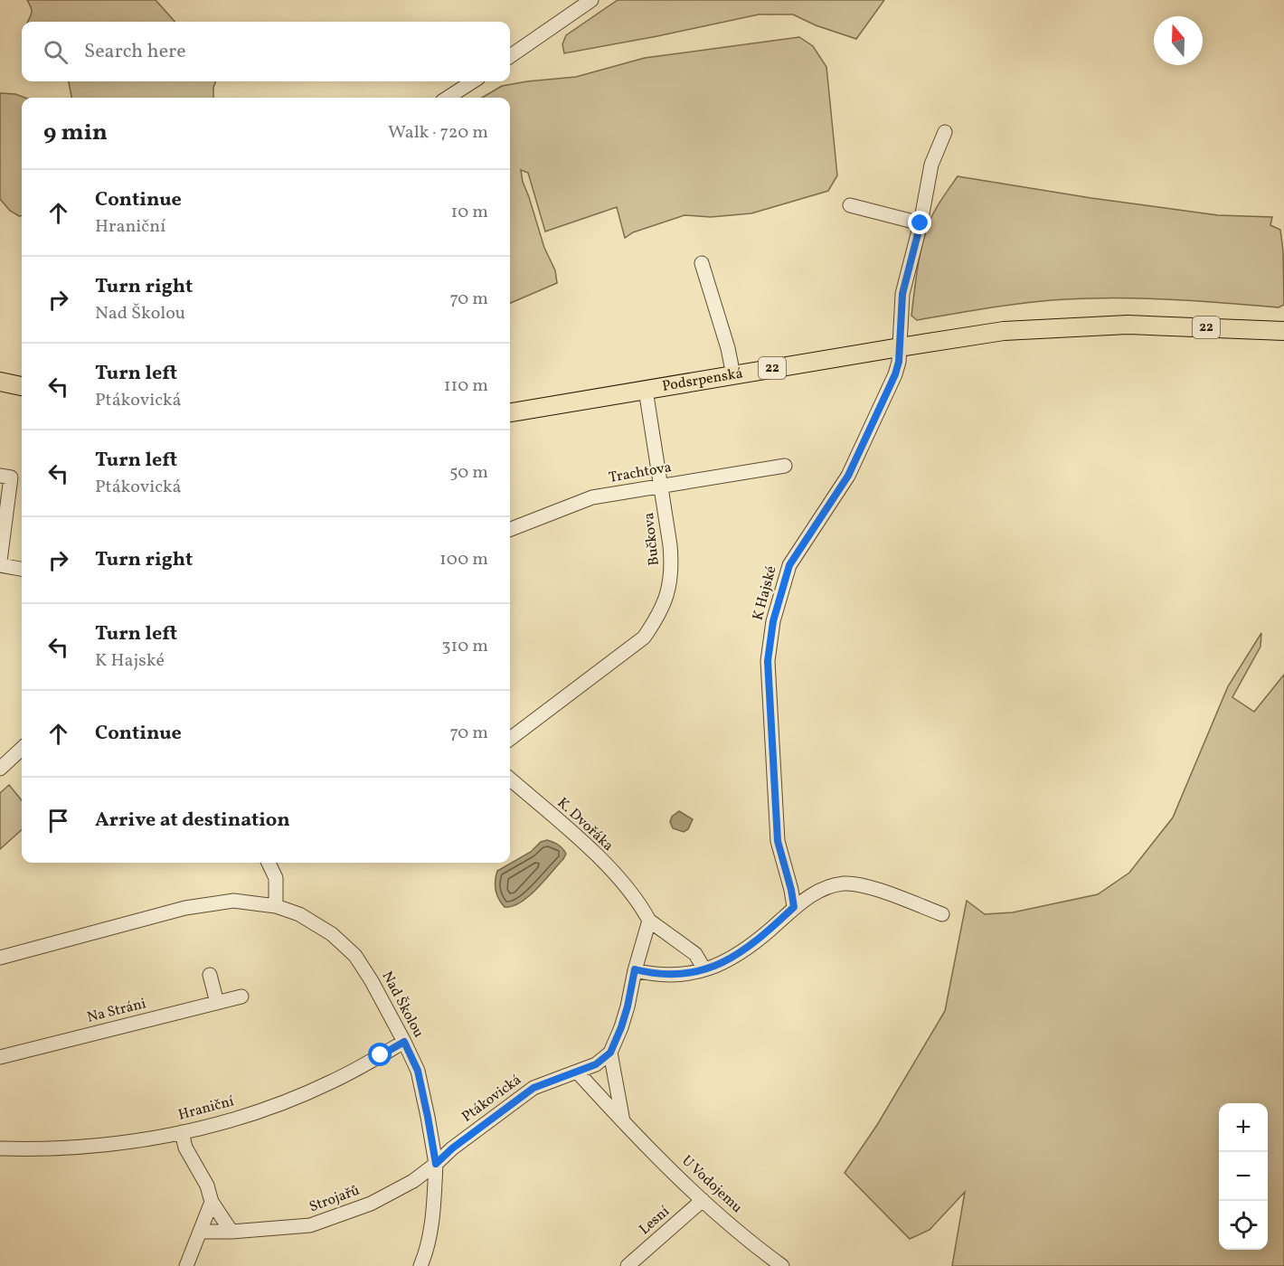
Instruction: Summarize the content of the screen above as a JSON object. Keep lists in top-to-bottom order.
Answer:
{
  "streets": {
    "main road": ["22", "Podsrpenská"],
    "street": [
      "Trachtova",
      "Bučkova",
      "K Hajské",
      "K. Dvořáka",
      "Nad Školou",
      "Na Stráni",
      "Ptákovická",
      "Hraniční",
      "U Vodojemu",
      "Strojařů",
      "Lesní"
    ]
  },
  "crossings": [
    ["22", "Podsrpenská"],
    ["22", "K Hajské"],
    ["Podsrpenská", "Bučkova"],
    ["Podsrpenská", "K Hajské"],
    ["Trachtova", "Bučkova"],
    ["Nad Školou", "Ptákovická"],
    ["Nad Školou", "Hraniční"],
    ["Nad Školou", "Strojařů"],
    ["Ptákovická", "U Vodojemu"],
    ["Ptákovická", "Strojařů"],
    ["U Vodojemu", "Lesní"]
  ],
  "north": "top",
  "page": {
    "search": "Search here",
    "heading": ["9 min", "Walk · 720 m"],
    "list": [
      ["Continue", "Hraniční", "10 m"],
      ["Turn right", "Nad Školou", "70 m"],
      ["Turn left", "Ptákovická", "110 m"],
      ["Turn left", "Ptákovická", "50 m"],
      ["Turn right", "100 m"],
      ["Turn left", "K Hajské", "310 m"],
      ["Continue", "70 m"],
      "Arrive at destination"
    ],
    "map_buttons": ["+", "−"]
  }
}
